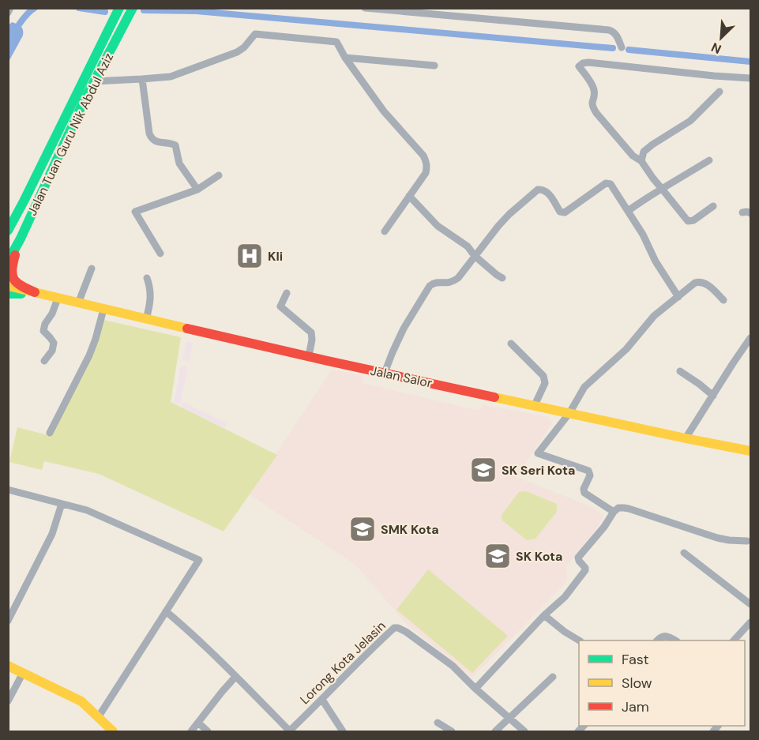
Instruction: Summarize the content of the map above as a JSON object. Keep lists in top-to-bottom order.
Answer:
{
  "streets": {
    "main road": ["Jalan Tuan Guru Nik Abdul Aziz", "Jalan Salor"],
    "street": ["Lorong Kota Jelasin"]
  },
  "places": {
    "hospital": ["Kli"],
    "school or university": ["SK Seri Kota", "SMK Kota", "SK Kota"]
  },
  "legend": ["Fast", "Slow", "Jam"],
  "north": "bottom left"
}
